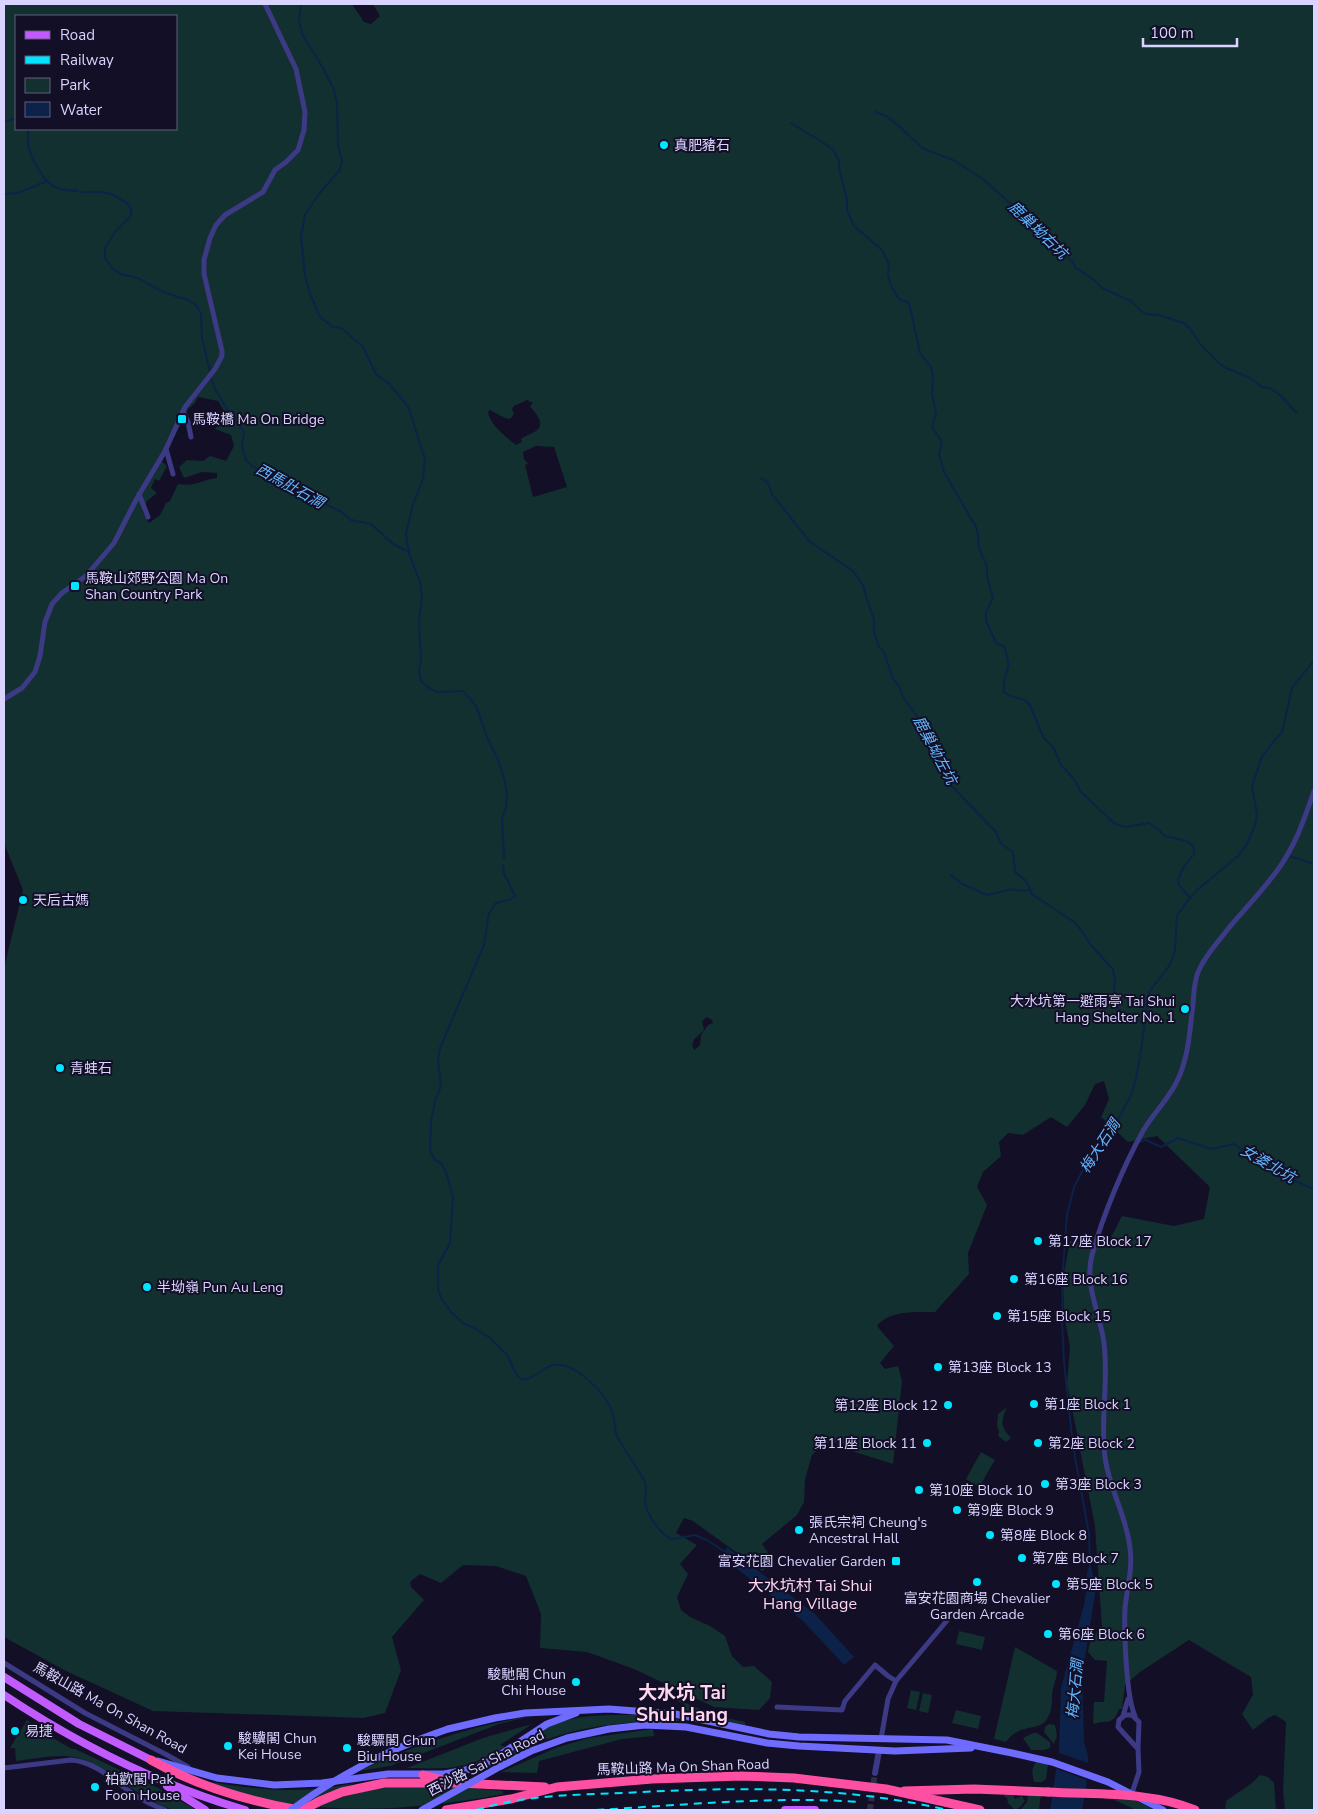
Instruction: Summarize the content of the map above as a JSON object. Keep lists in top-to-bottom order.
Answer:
{
  "streets": {
    "highway": ["馬鞍山路 Ma On Shan Road"],
    "main road": ["西沙路 Sai Sha Road"]
  },
  "crossings": [
    ["馬鞍山路 Ma On Shan Road", "西沙路 Sai Sha Road"]
  ],
  "districts": ["大水坑村 Tai Shui Hang Village", "大水坑 Tai Shui Hang"],
  "water": [
    "鹿巢坳右坑",
    "西馬肚石澗",
    "鹿巢坳左坑",
    "梅大石澗",
    "女婆北坑"
  ],
  "places": {
    "other": [
      "真肥豬石",
      "天后古媽",
      "大水坑第一避雨亭 Tai Shui Hang Shelter No. 1",
      "青蛙石",
      "第17座 Block 17",
      "第16座 Block 16",
      "半坳嶺 Pun Au Leng",
      "第15座 Block 15",
      "第13座 Block 13",
      "第1座 Block 1",
      "第12座 Block 12",
      "第11座 Block 11",
      "第2座 Block 2",
      "第3座 Block 3",
      "第10座 Block 10",
      "第9座 Block 9",
      "張氏宗祠 Cheung's Ancestral Hall",
      "第8座 Block 8",
      "第7座 Block 7",
      "富安花園商場 Chevalier Garden Arcade",
      "第5座 Block 5",
      "第6座 Block 6",
      "駿馳閣 Chun Chi House",
      "易捷",
      "駿驥閣 Chun Kei House",
      "駿驃閣 Chun Biu House",
      "柏歡閣 Pak Foon House"
    ],
    "transit": ["馬鞍橋 Ma On Bridge", "馬鞍山郊野公園 Ma On Shan Country Park", "富安花園 Chevalier Garden"]
  },
  "legend": [
    "Road",
    "Railway",
    "Park",
    "Water"
  ],
  "scale_bar": "100 m"
}
